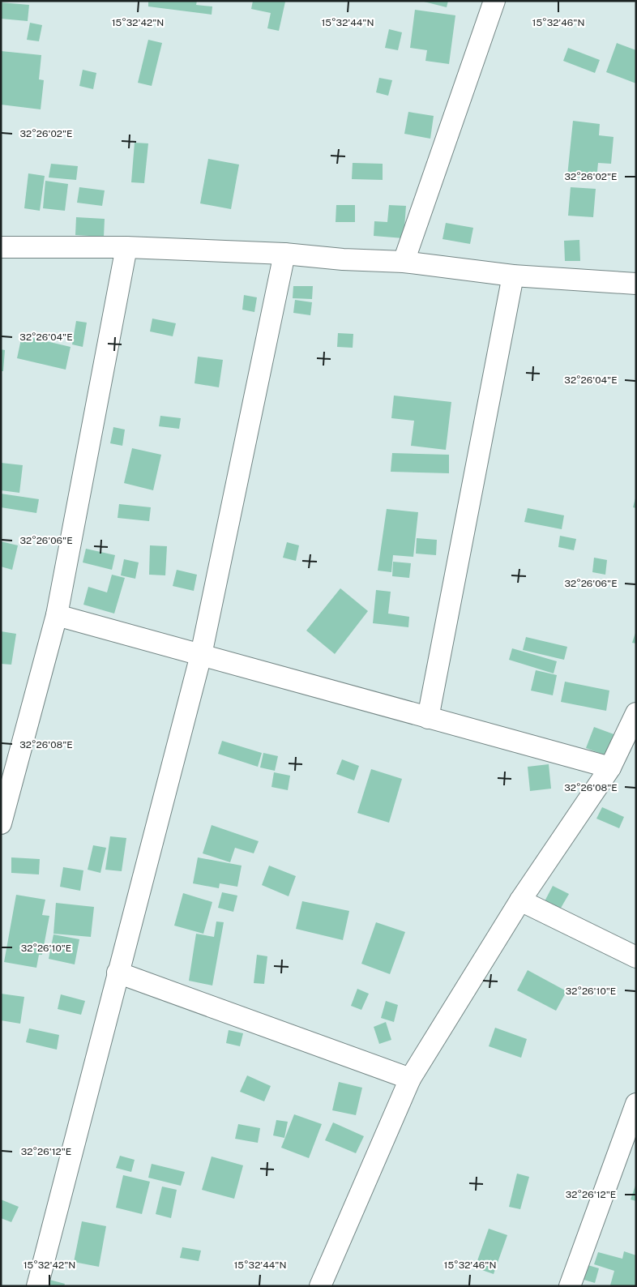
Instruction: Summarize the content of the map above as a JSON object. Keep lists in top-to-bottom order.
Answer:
{
  "coordinates": [
    "15°32'42\"N",
    "15°32'44\"N",
    "15°32'46\"N",
    "32°26'02\"E",
    "32°26'04\"E",
    "32°26'06\"E",
    "32°26'08\"E",
    "32°26'10\"E",
    "32°26'12\"E"
  ]
}
